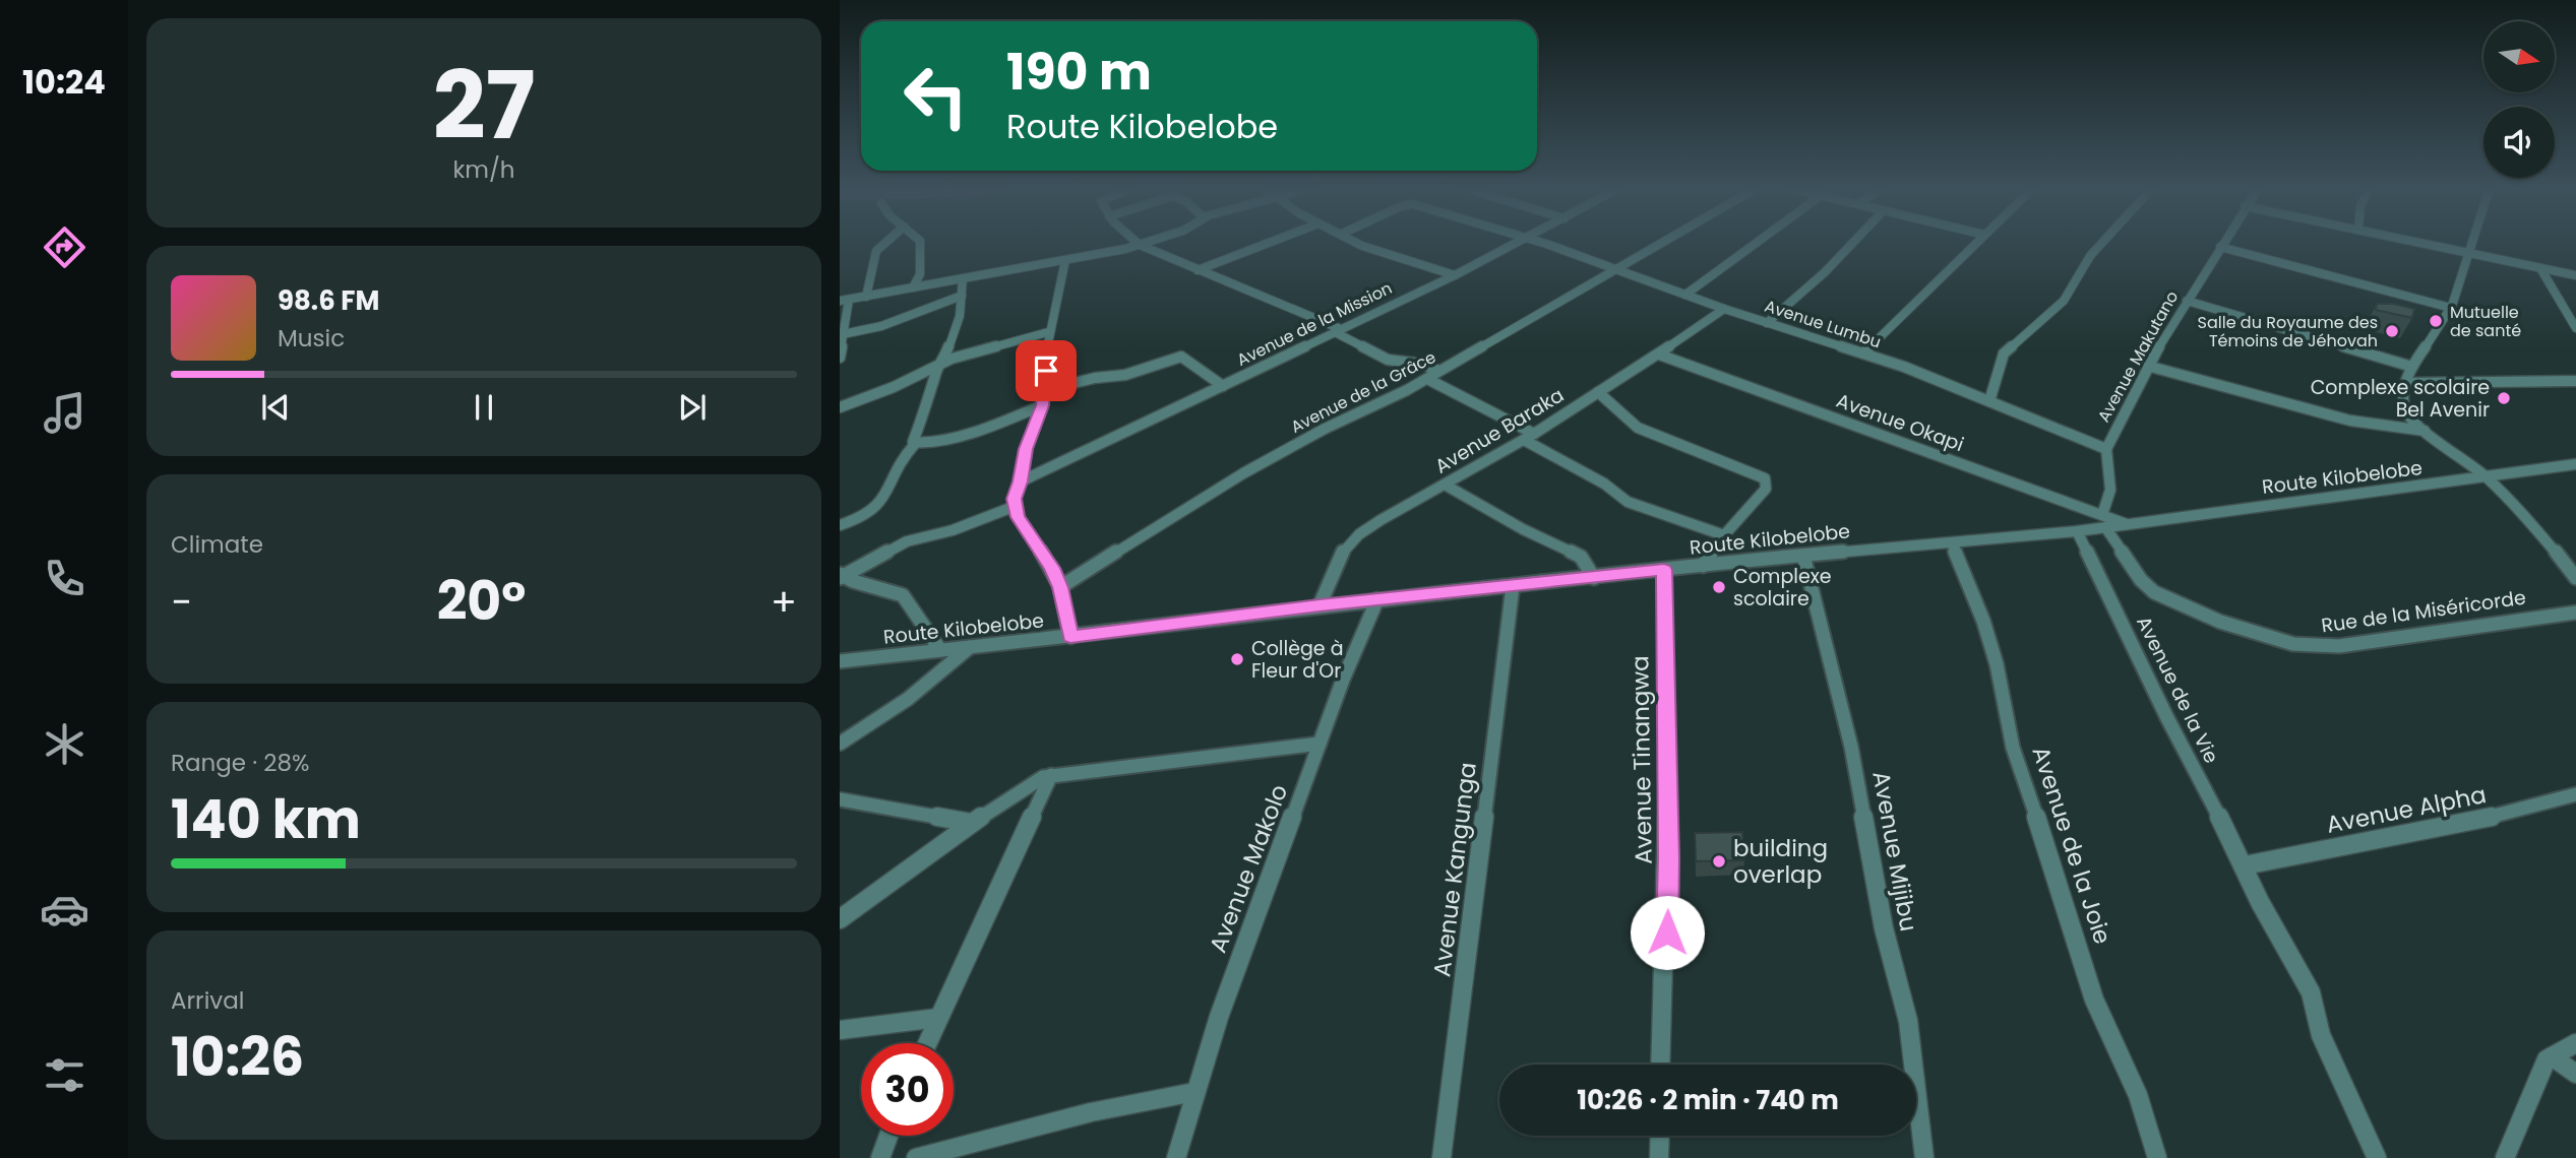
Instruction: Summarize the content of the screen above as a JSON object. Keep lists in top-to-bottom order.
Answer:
{
  "streets": {
    "street": [
      "Avenue de la Mission",
      "Avenue Lumbu",
      "Avenue Makutano",
      "Avenue de la Grâce",
      "Avenue Okapi",
      "Avenue Baraka",
      "Route Kilobelobe",
      "Rue de la Miséricorde",
      "Avenue de la Vie",
      "Avenue Tinangwa",
      "Avenue Alpha",
      "Avenue de la Joie",
      "Avenue Mijibu",
      "Avenue Makolo",
      "Avenue Kangunga"
    ]
  },
  "crossings": [
    ["Avenue Lumbu", "Avenue Makutano"],
    ["Avenue Lumbu", "Avenue de la Grâce"],
    ["Avenue Lumbu", "Avenue Baraka"],
    ["Avenue Makutano", "Avenue Okapi"],
    ["Avenue Makutano", "Route Kilobelobe"],
    ["Avenue Makutano", "Rue de la Miséricorde"],
    ["Avenue Okapi", "Avenue Baraka"],
    ["Avenue Okapi", "Route Kilobelobe"],
    ["Avenue Okapi", "Rue de la Miséricorde"],
    ["Avenue Baraka", "Route Kilobelobe"],
    ["Route Kilobelobe", "Rue de la Miséricorde"],
    ["Route Kilobelobe", "Avenue de la Vie"],
    ["Route Kilobelobe", "Avenue Tinangwa"],
    ["Route Kilobelobe", "Avenue de la Joie"],
    ["Route Kilobelobe", "Avenue Mijibu"],
    ["Route Kilobelobe", "Avenue Makolo"],
    ["Route Kilobelobe", "Avenue Kangunga"],
    ["Avenue de la Vie", "Avenue Alpha"]
  ],
  "places": [
    "Mutuelle de santé",
    "Salle du Royaume des Témoins de Jéhovah",
    "Complexe scolaire Bel Avenir",
    "Complexe scolaire",
    "Collège à Fleur d'Or",
    "building overlap"
  ],
  "north": "right",
  "page": {
    "tabs": "10:24",
    "tile": [
      ["27", "km/h"],
      "Climate",
      ["Range · 28%", "140 km"],
      ["Arrival", "10:26"]
    ],
    "turn": ["190 m", "Route Kilobelobe"],
    "song": ["98.6 FM", "Music"],
    "heat": ["−", "20°", "+"],
    "limit": "30",
    "trip": "10:26 · 2 min · 740 m"
  }
}
